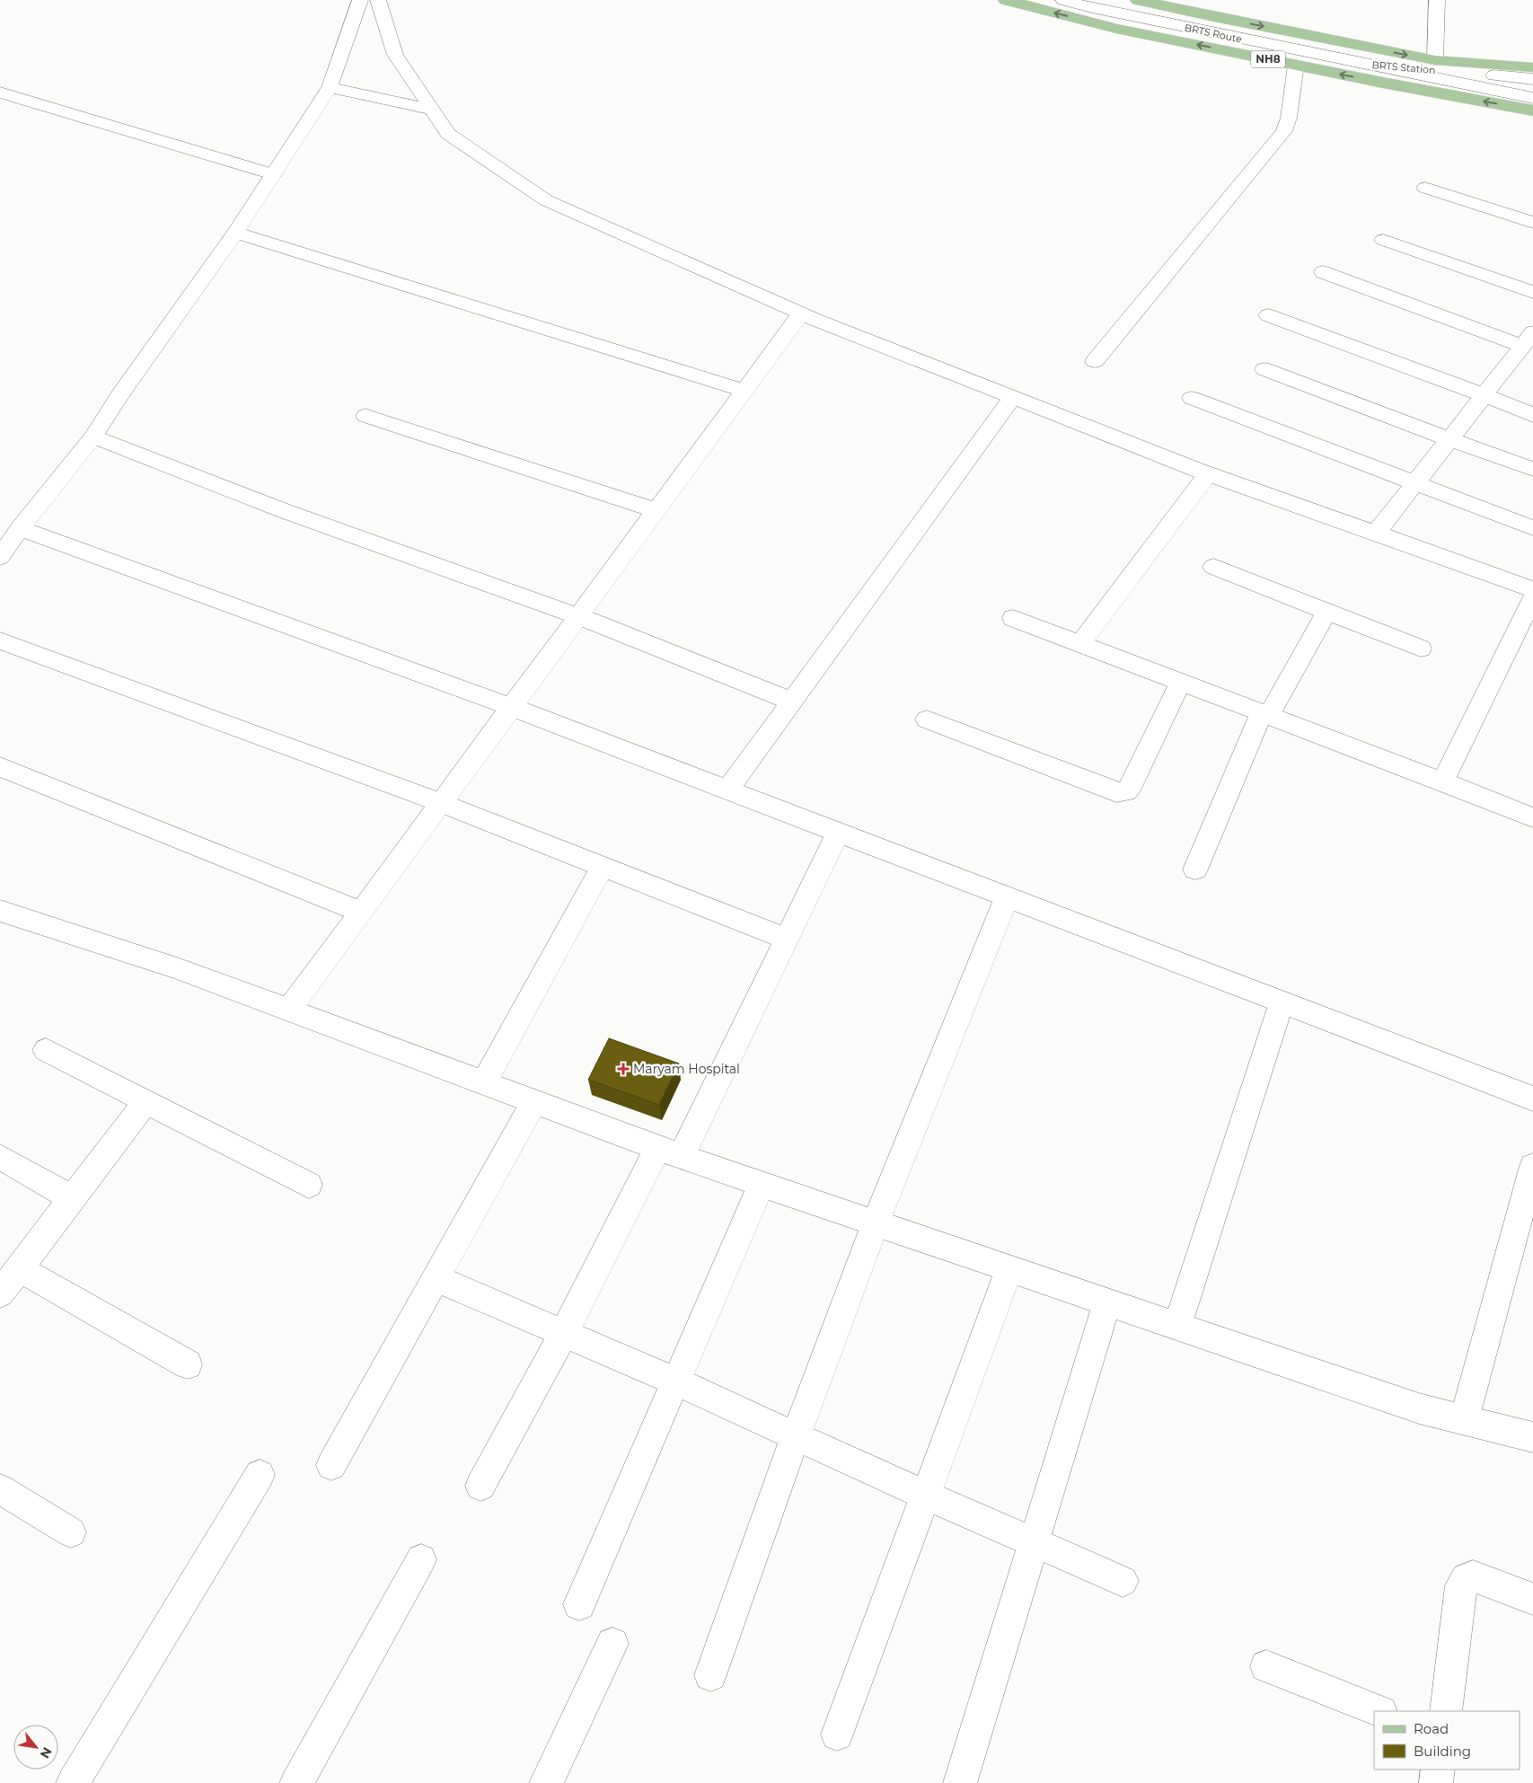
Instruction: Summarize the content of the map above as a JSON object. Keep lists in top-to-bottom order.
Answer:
{
  "streets": {
    "main road": ["NH8"],
    "street": ["BRTS Route", "BRTS Station"]
  },
  "crossings": [
    ["BRTS Route", "BRTS Station"]
  ],
  "places": {
    "health": ["Maryam Hospital"]
  },
  "legend": ["Road", "Building"],
  "north": "bottom right"
}
